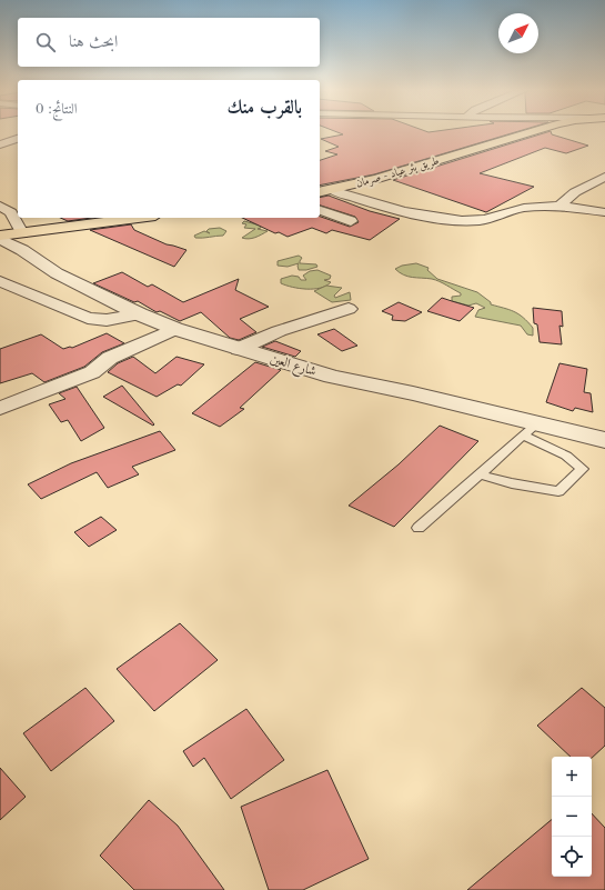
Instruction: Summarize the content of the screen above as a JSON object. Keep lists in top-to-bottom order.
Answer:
{
  "streets": {
    "highway": ["طريق بئر عياد - صرمان"],
    "street": ["شارع العين"]
  },
  "north": "top right",
  "page": {
    "search": "ابحث هنا",
    "heading": ["بالقرب منك", "النتائج: 0"],
    "map_buttons": ["+", "−"]
  }
}
